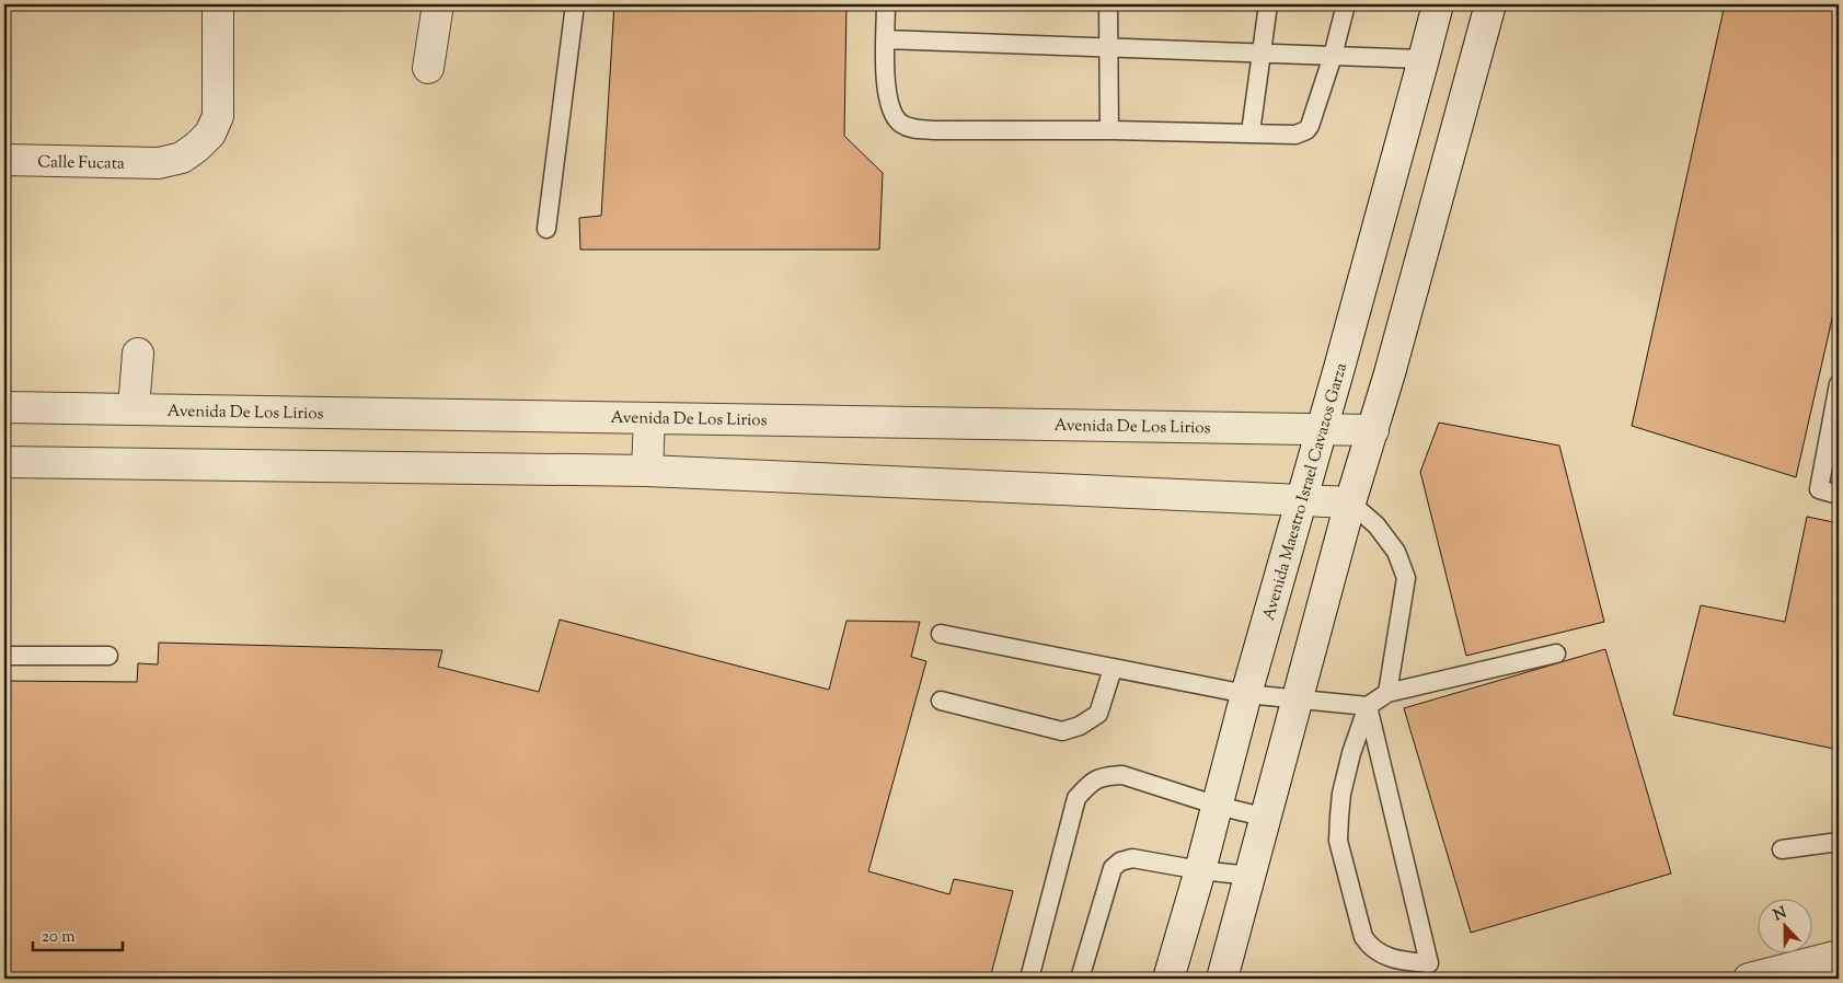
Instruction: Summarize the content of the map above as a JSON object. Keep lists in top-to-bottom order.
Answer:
{
  "streets": {
    "street": ["Calle Fucata", "Avenida De Los Lirios", "Avenida Maestro Israel Cavazos Garza"]
  },
  "crossings": [
    ["Avenida De Los Lirios", "Avenida Maestro Israel Cavazos Garza"]
  ],
  "scale_bar": "20 m",
  "north": "top"
}
